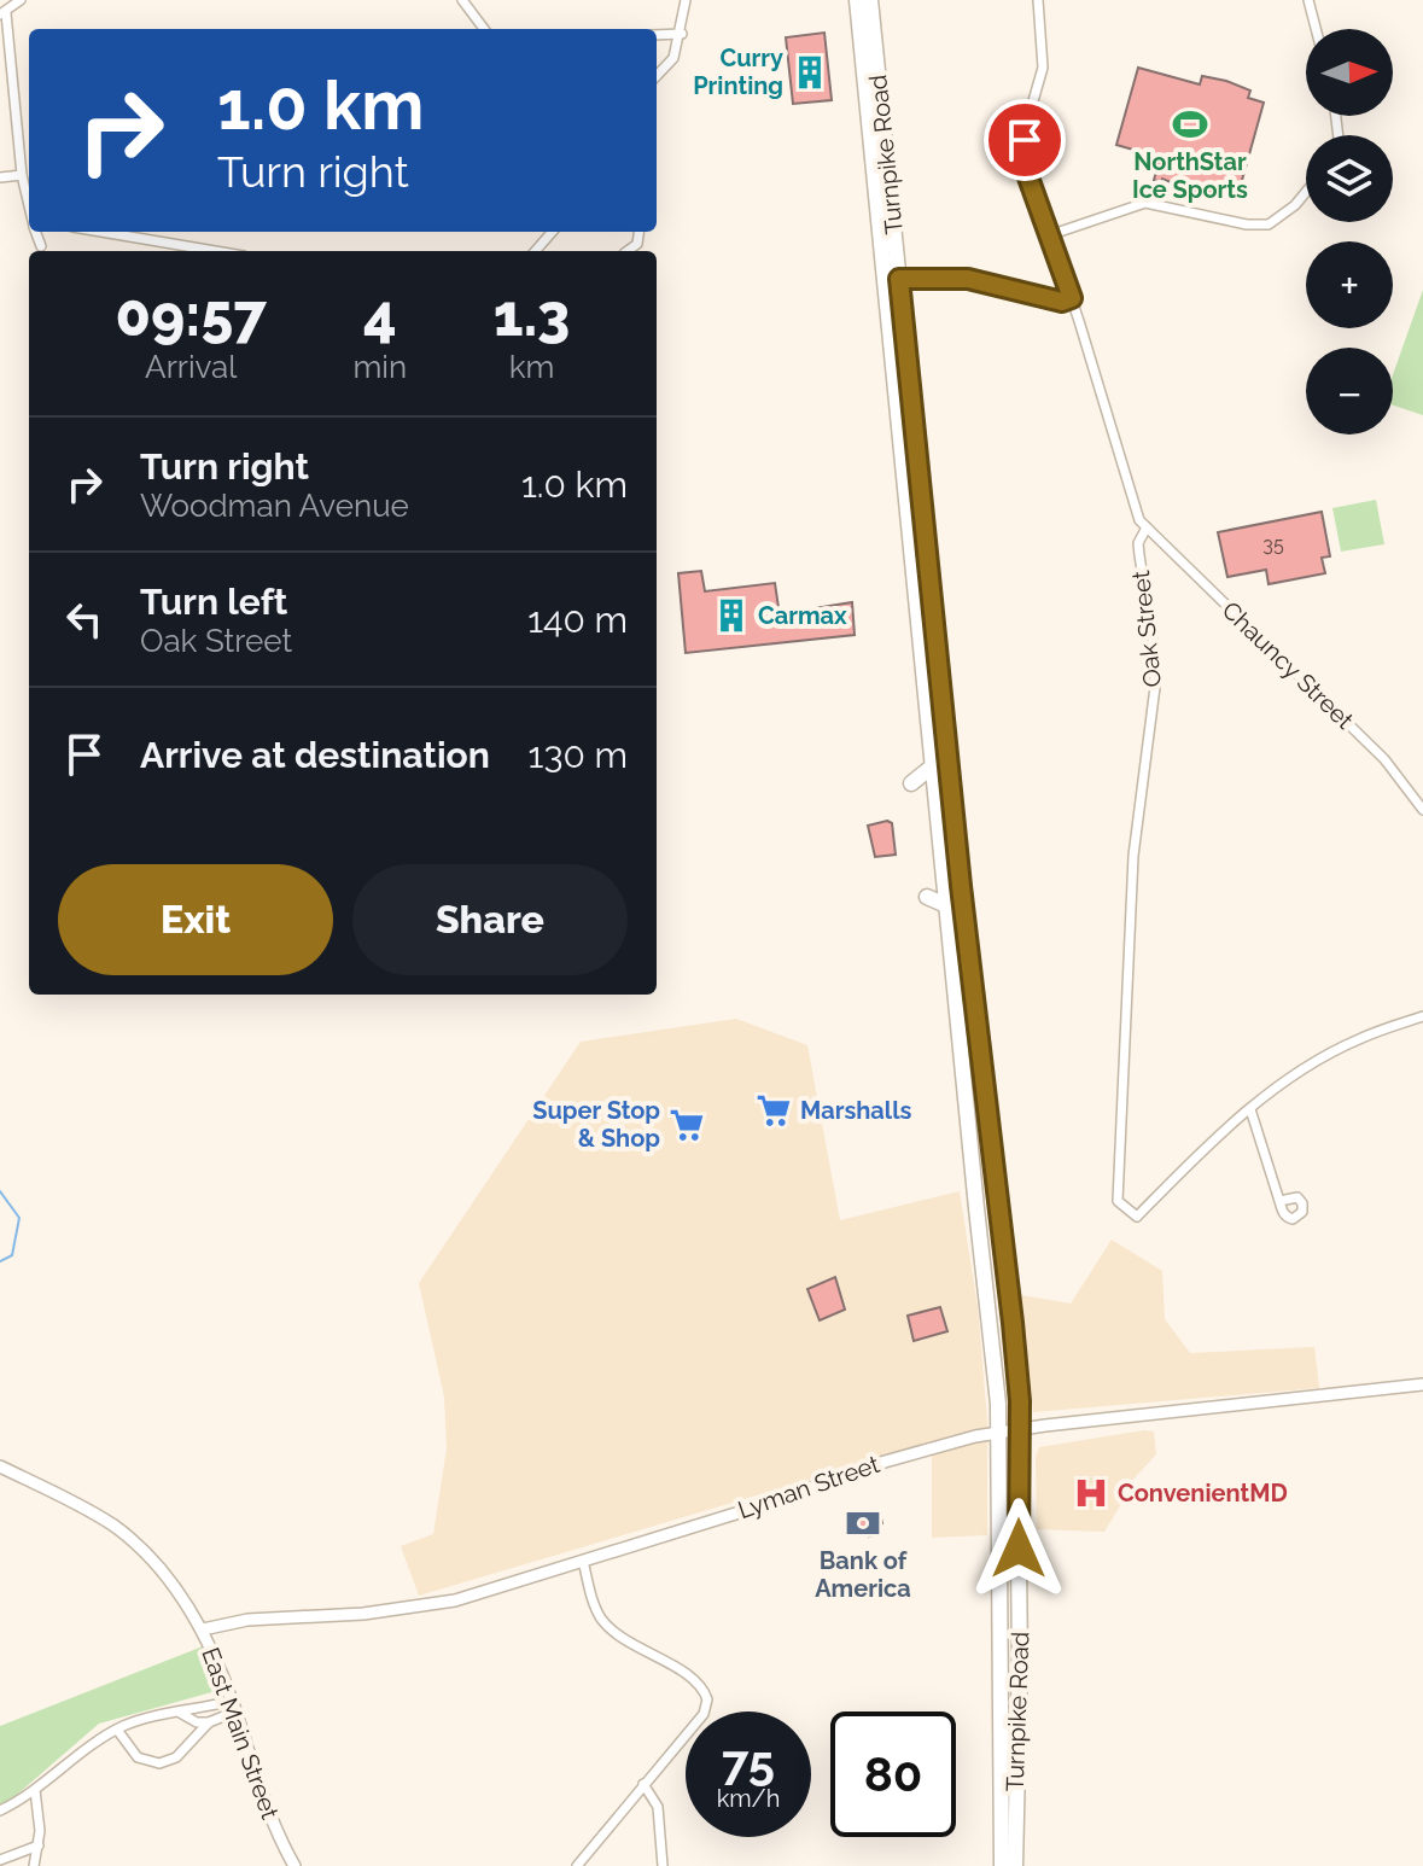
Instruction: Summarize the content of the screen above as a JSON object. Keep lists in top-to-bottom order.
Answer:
{
  "streets": {
    "highway": ["Turnpike Road"],
    "street": [
      "Oak Street",
      "Chauncy Street",
      "Lyman Street",
      "East Main Street"
    ]
  },
  "crossings": [
    ["Turnpike Road", "Lyman Street"],
    ["Oak Street", "Chauncy Street"],
    ["Lyman Street", "East Main Street"]
  ],
  "places": {
    "building": ["Curry Printing", "Carmax"],
    "sports": ["NorthStar Ice Sports"],
    "supermarket": ["Marshalls", "Super Stop & Shop"],
    "hospital": ["ConvenientMD"],
    "bank": ["Bank of America"]
  },
  "house_numbers": ["35"],
  "north": "right",
  "page": {
    "map_buttons": ["+", "−"],
    "turn": ["1.0 km", "Turn right"],
    "eta": [
      "09:57",
      "Arrival",
      "4",
      "min",
      "1.3",
      "km"
    ],
    "list": [
      {
        "name": "Turn right",
        "note": "Woodman Avenue",
        "value": "1.0 km"
      },
      {
        "name": "Turn left",
        "note": "Oak Street",
        "value": "140 m"
      },
      {
        "name": "Arrive at destination",
        "value": "130 m"
      }
    ],
    "buttons": ["Exit", "Share"],
    "speed": "75 km/h",
    "limit": "80"
  }
}
